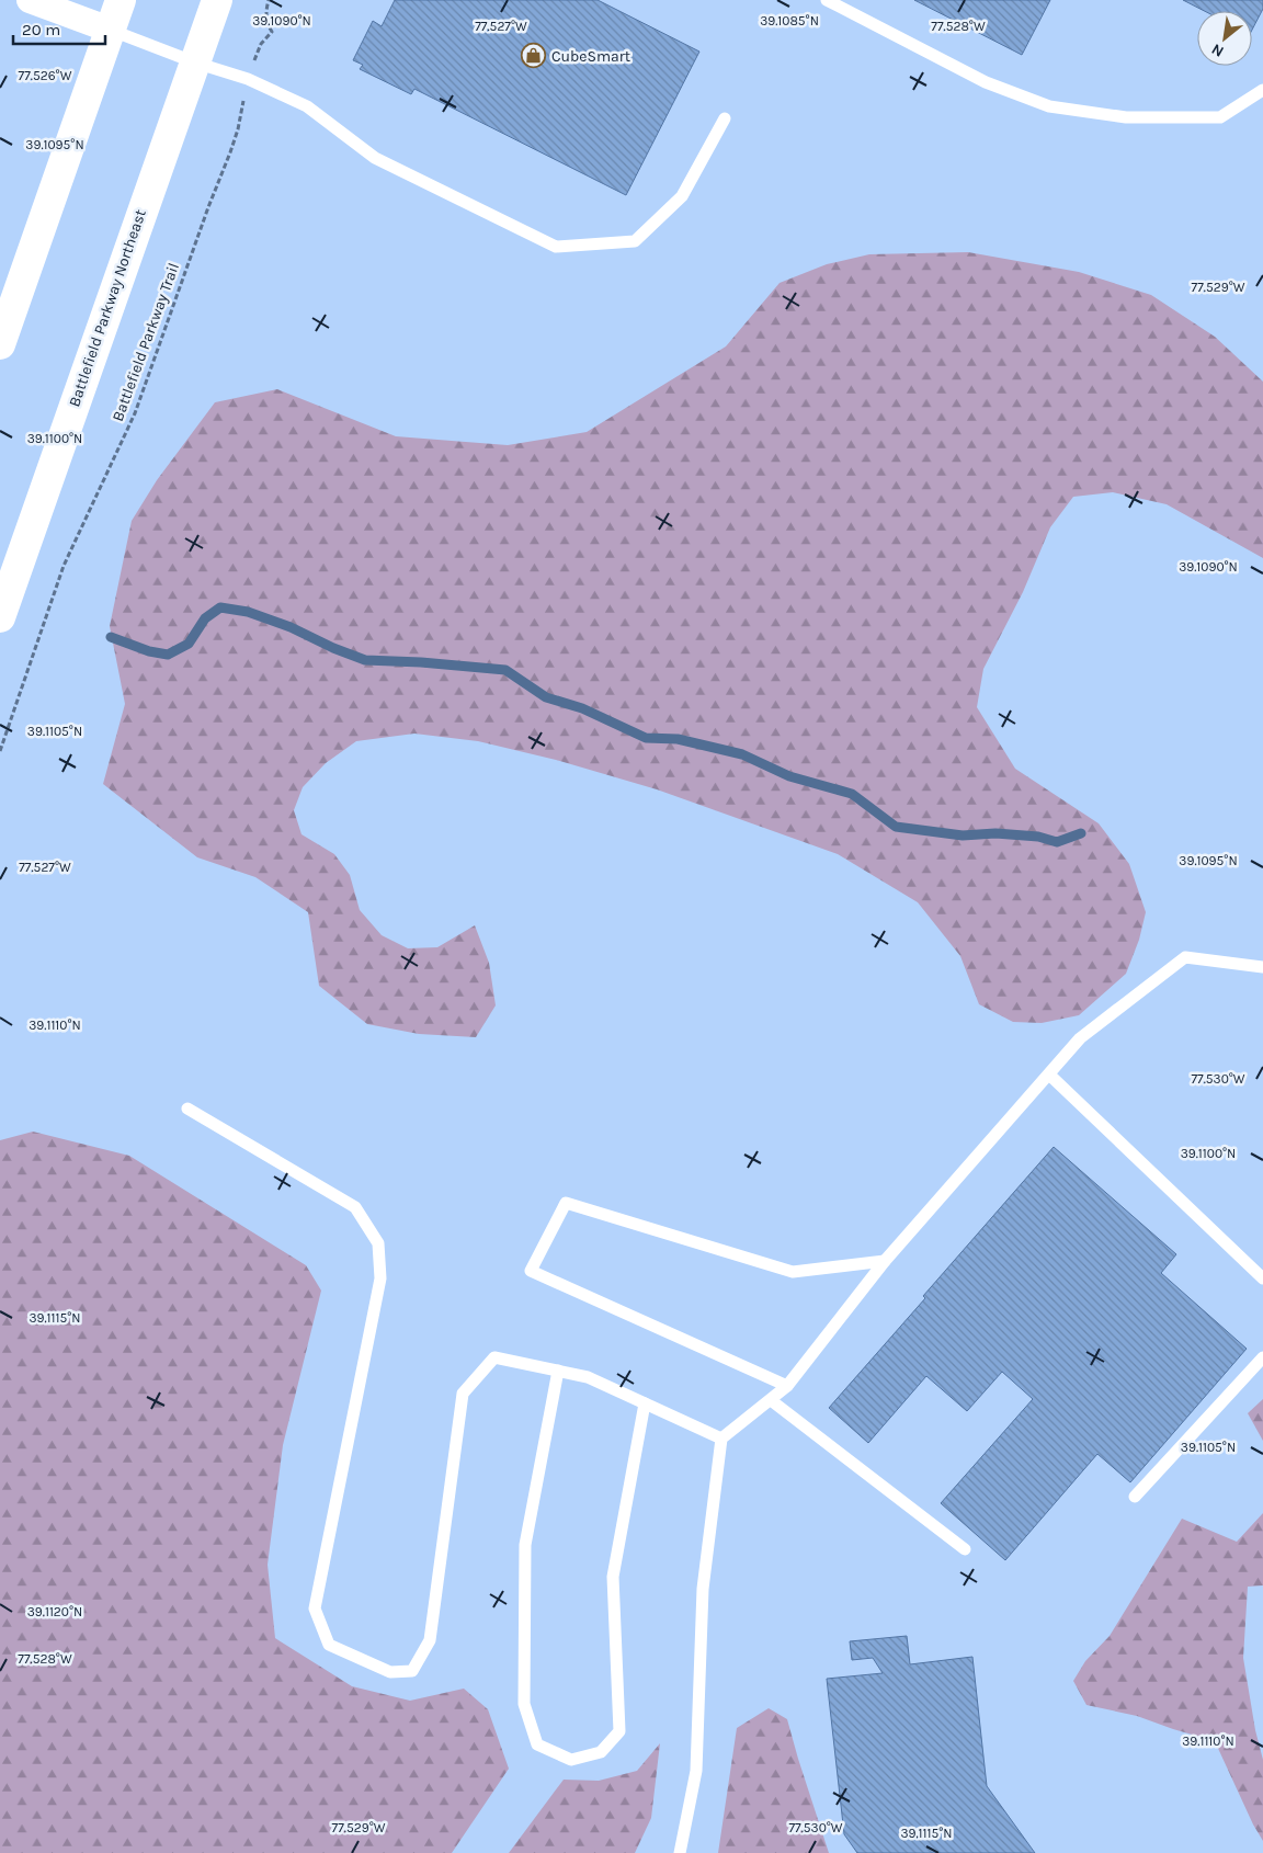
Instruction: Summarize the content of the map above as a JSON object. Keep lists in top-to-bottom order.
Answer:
{
  "streets": {
    "main road": ["Battlefield Parkway Northeast"],
    "path": ["Battlefield Parkway Trail"]
  },
  "places": {
    "shop": ["CubeSmart"]
  },
  "scale_bar": "20 m",
  "north": "bottom left",
  "coordinates": [
    "39.1090°N",
    "39.1085°N",
    "77.527°W",
    "77.528°W",
    "77.526°W",
    "39.1095°N",
    "77.529°W",
    "39.1100°N",
    "39.1105°N",
    "39.1110°N",
    "77.530°W",
    "39.1115°N",
    "39.1120°N"
  ]
}
